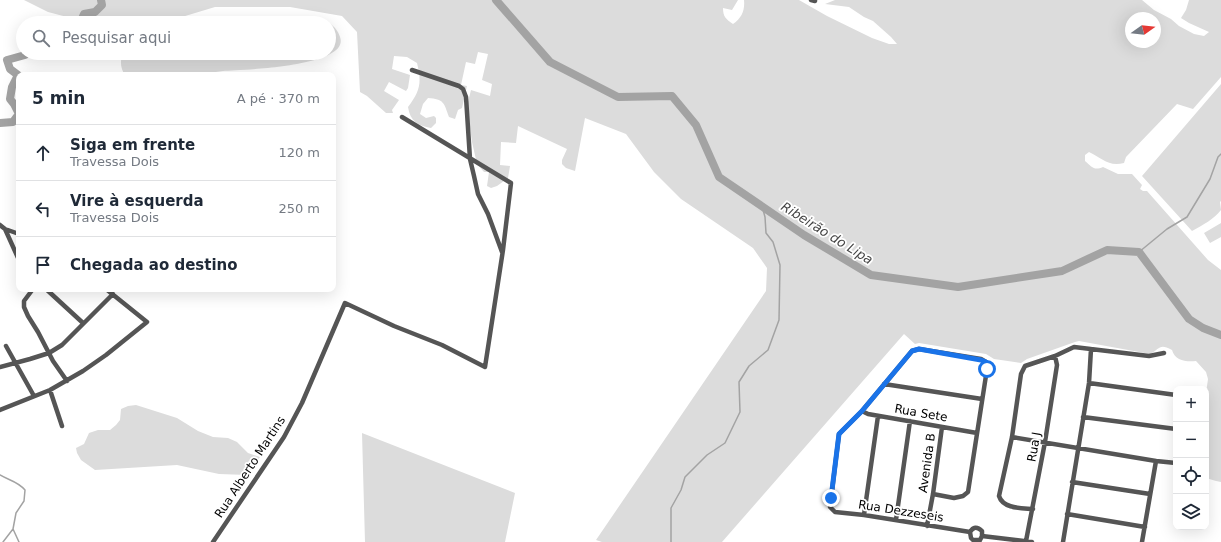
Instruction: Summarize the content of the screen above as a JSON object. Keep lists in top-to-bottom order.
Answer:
{
  "streets": {
    "street": [
      "Rua Sete",
      "Rua J",
      "Avenida B",
      "Rua Alberto Martins",
      "Rua Dezzeseis"
    ]
  },
  "crossings": [
    ["Rua Sete", "Avenida B"],
    ["Rua Sete", "Rua Dezzeseis"],
    ["Avenida B", "Rua Dezzeseis"]
  ],
  "water": ["Ribeirão do Lipa"],
  "north": "right",
  "page": {
    "search": "Pesquisar aqui",
    "heading": ["5 min", "A pé · 370 m"],
    "list": [
      ["Siga em frente", "Travessa Dois", "120 m"],
      ["Vire à esquerda", "Travessa Dois", "250 m"],
      "Chegada ao destino"
    ],
    "map_buttons": ["+", "−"]
  }
}
